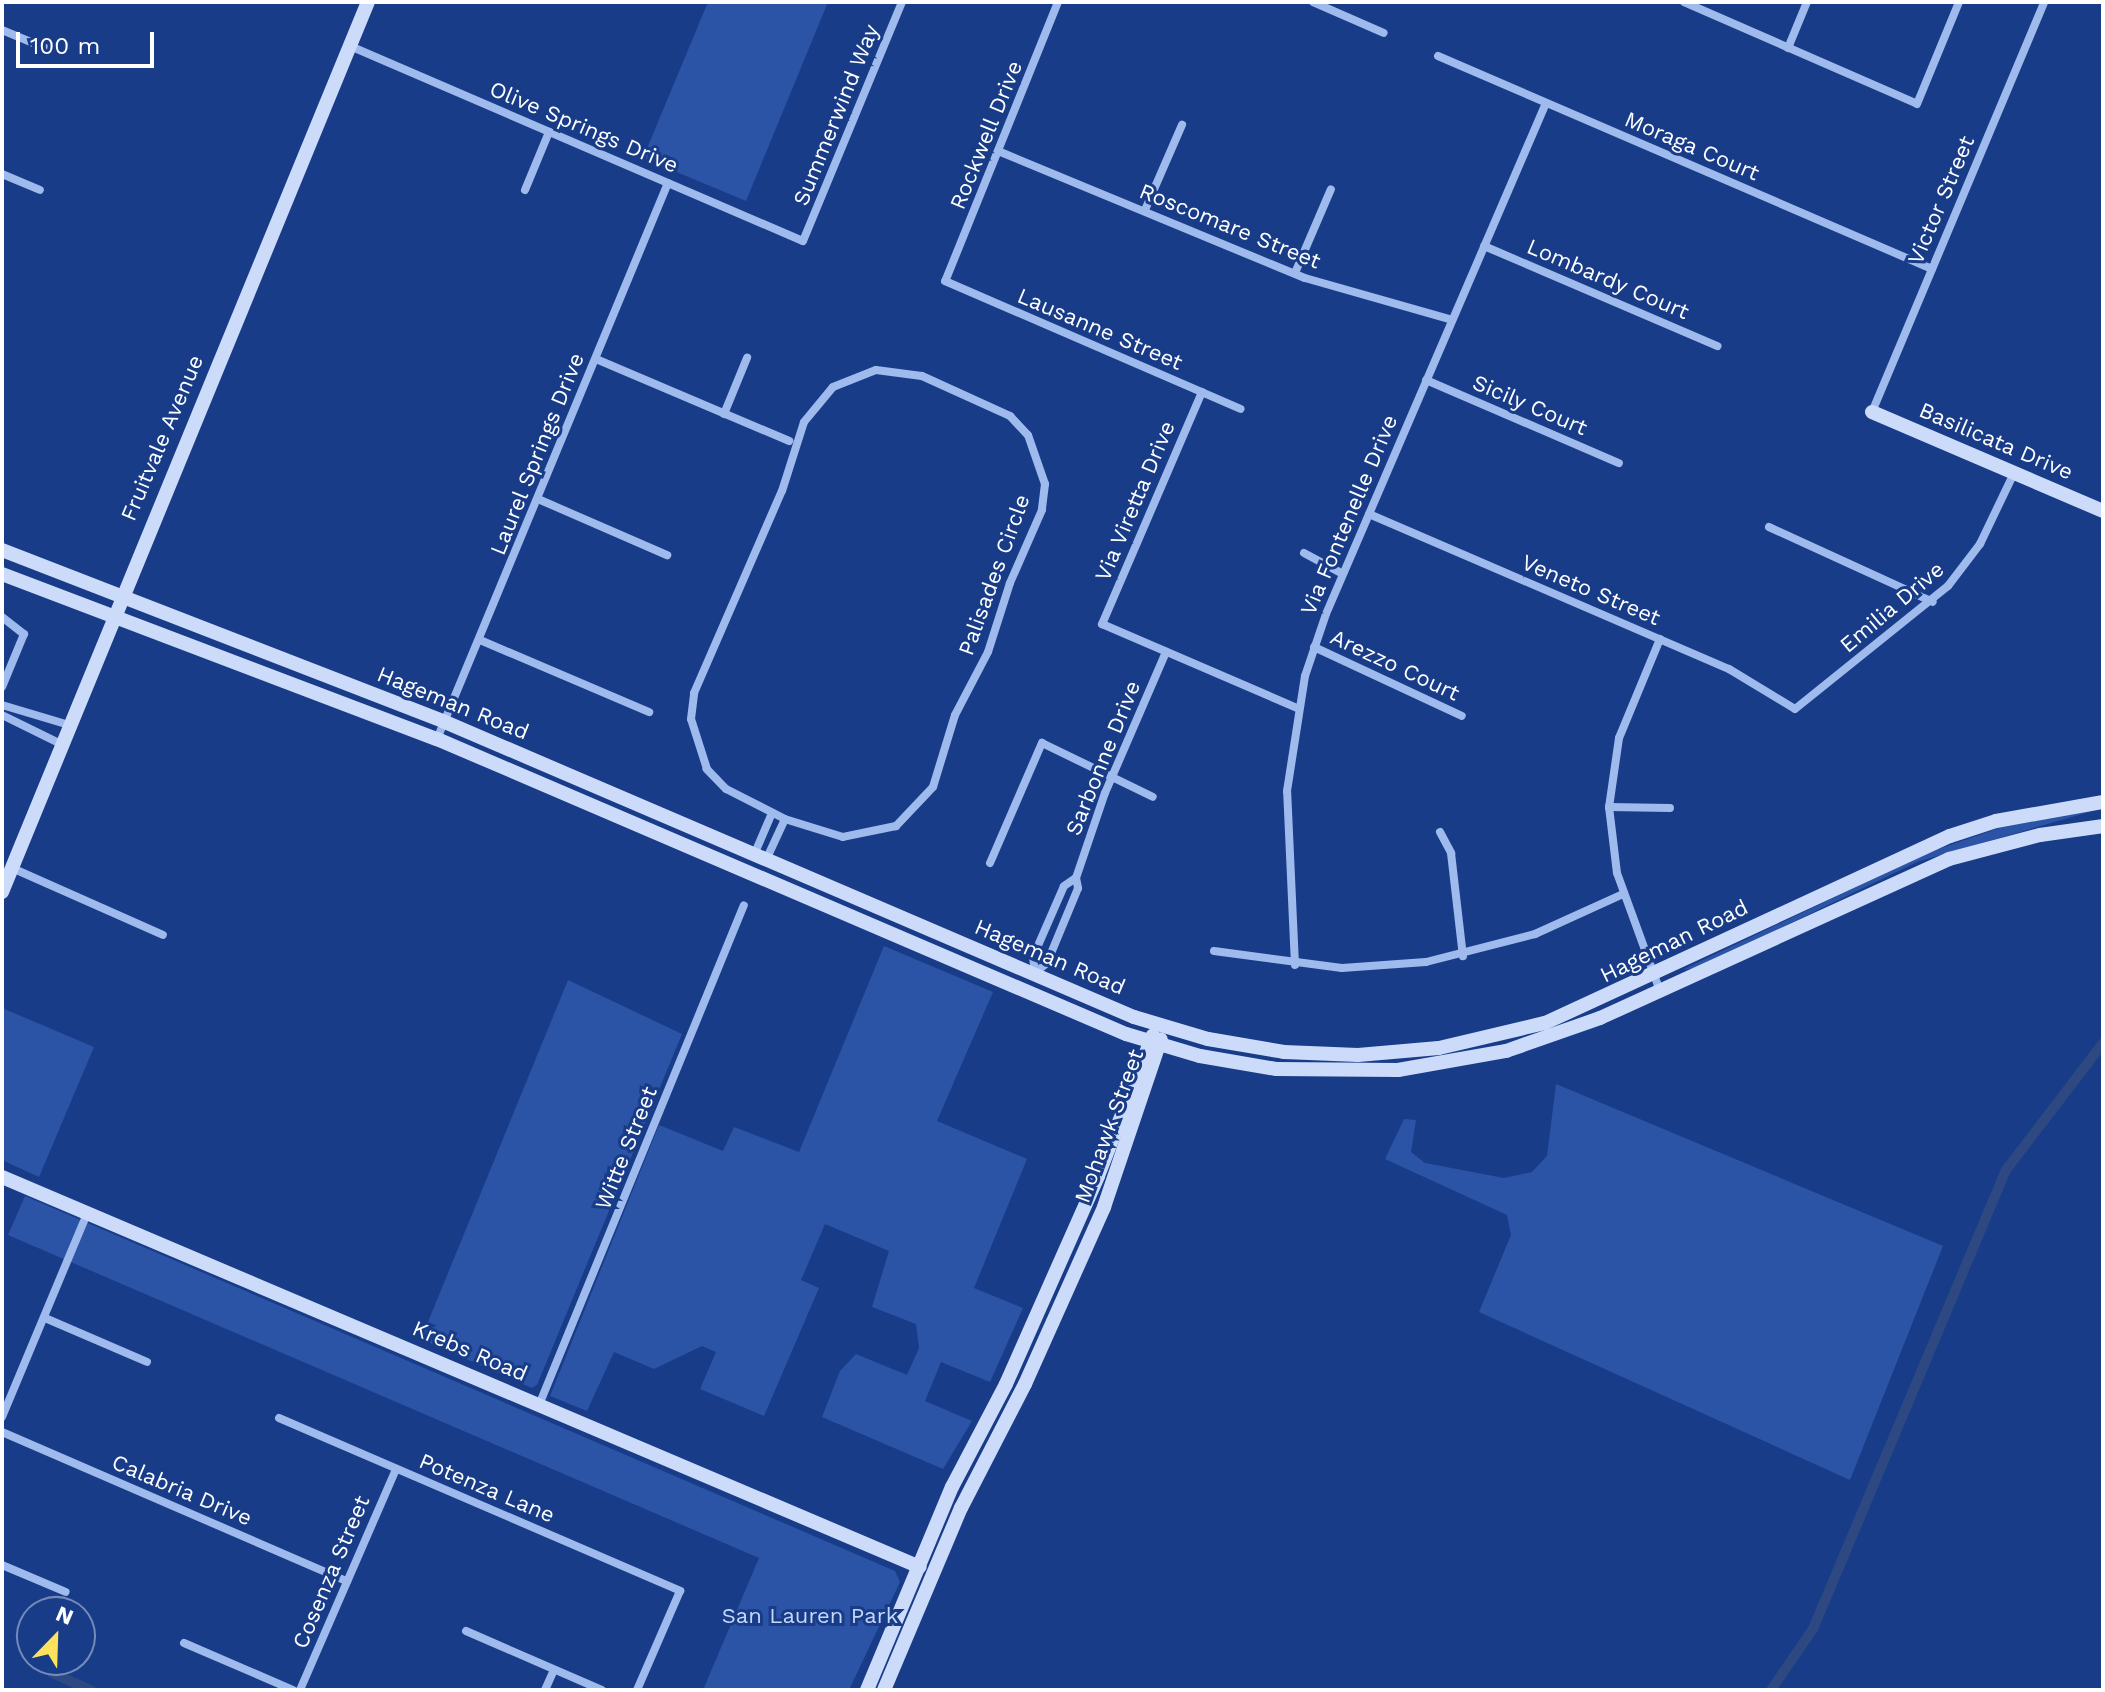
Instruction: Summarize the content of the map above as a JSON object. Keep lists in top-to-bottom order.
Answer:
{
  "streets": {
    "main road": [
      "Fruitvale Avenue",
      "Basilicata Drive",
      "Hageman Road",
      "Mohawk Street",
      "Krebs Road"
    ],
    "street": [
      "Summerwind Way",
      "Olive Springs Drive",
      "Rockwell Drive",
      "Moraga Court",
      "Victor Street",
      "Roscomare Street",
      "Lombardy Court",
      "Lausanne Street",
      "Sicily Court",
      "Laurel Springs Drive",
      "Via Viretta Drive",
      "Via Fontenelle Drive",
      "Palisades Circle",
      "Veneto Street",
      "Emilia Drive",
      "Arezzo Court",
      "Sarbonne Drive",
      "Witte Street",
      "Potenza Lane",
      "Calabria Drive",
      "Cosenza Street"
    ]
  },
  "crossings": [
    ["Summerwind Way", "Olive Springs Drive"],
    ["Olive Springs Drive", "Fruitvale Avenue"],
    ["Olive Springs Drive", "Laurel Springs Drive"],
    ["Rockwell Drive", "Roscomare Street"],
    ["Rockwell Drive", "Lausanne Street"],
    ["Moraga Court", "Victor Street"],
    ["Moraga Court", "Via Fontenelle Drive"],
    ["Victor Street", "Basilicata Drive"],
    ["Roscomare Street", "Via Fontenelle Drive"],
    ["Lombardy Court", "Via Fontenelle Drive"],
    ["Lausanne Street", "Via Viretta Drive"],
    ["Sicily Court", "Via Fontenelle Drive"],
    ["Fruitvale Avenue", "Hageman Road"],
    ["Basilicata Drive", "Emilia Drive"],
    ["Laurel Springs Drive", "Hageman Road"],
    ["Via Viretta Drive", "Sarbonne Drive"],
    ["Via Fontenelle Drive", "Veneto Street"],
    ["Via Fontenelle Drive", "Arezzo Court"],
    ["Veneto Street", "Emilia Drive"],
    ["Hageman Road", "Sarbonne Drive"],
    ["Hageman Road", "Mohawk Street"],
    ["Mohawk Street", "Krebs Road"],
    ["Witte Street", "Krebs Road"],
    ["Potenza Lane", "Cosenza Street"],
    ["Calabria Drive", "Cosenza Street"]
  ],
  "parks": ["San Lauren Park"],
  "scale_bar": "100 m",
  "north": "top right"
}
